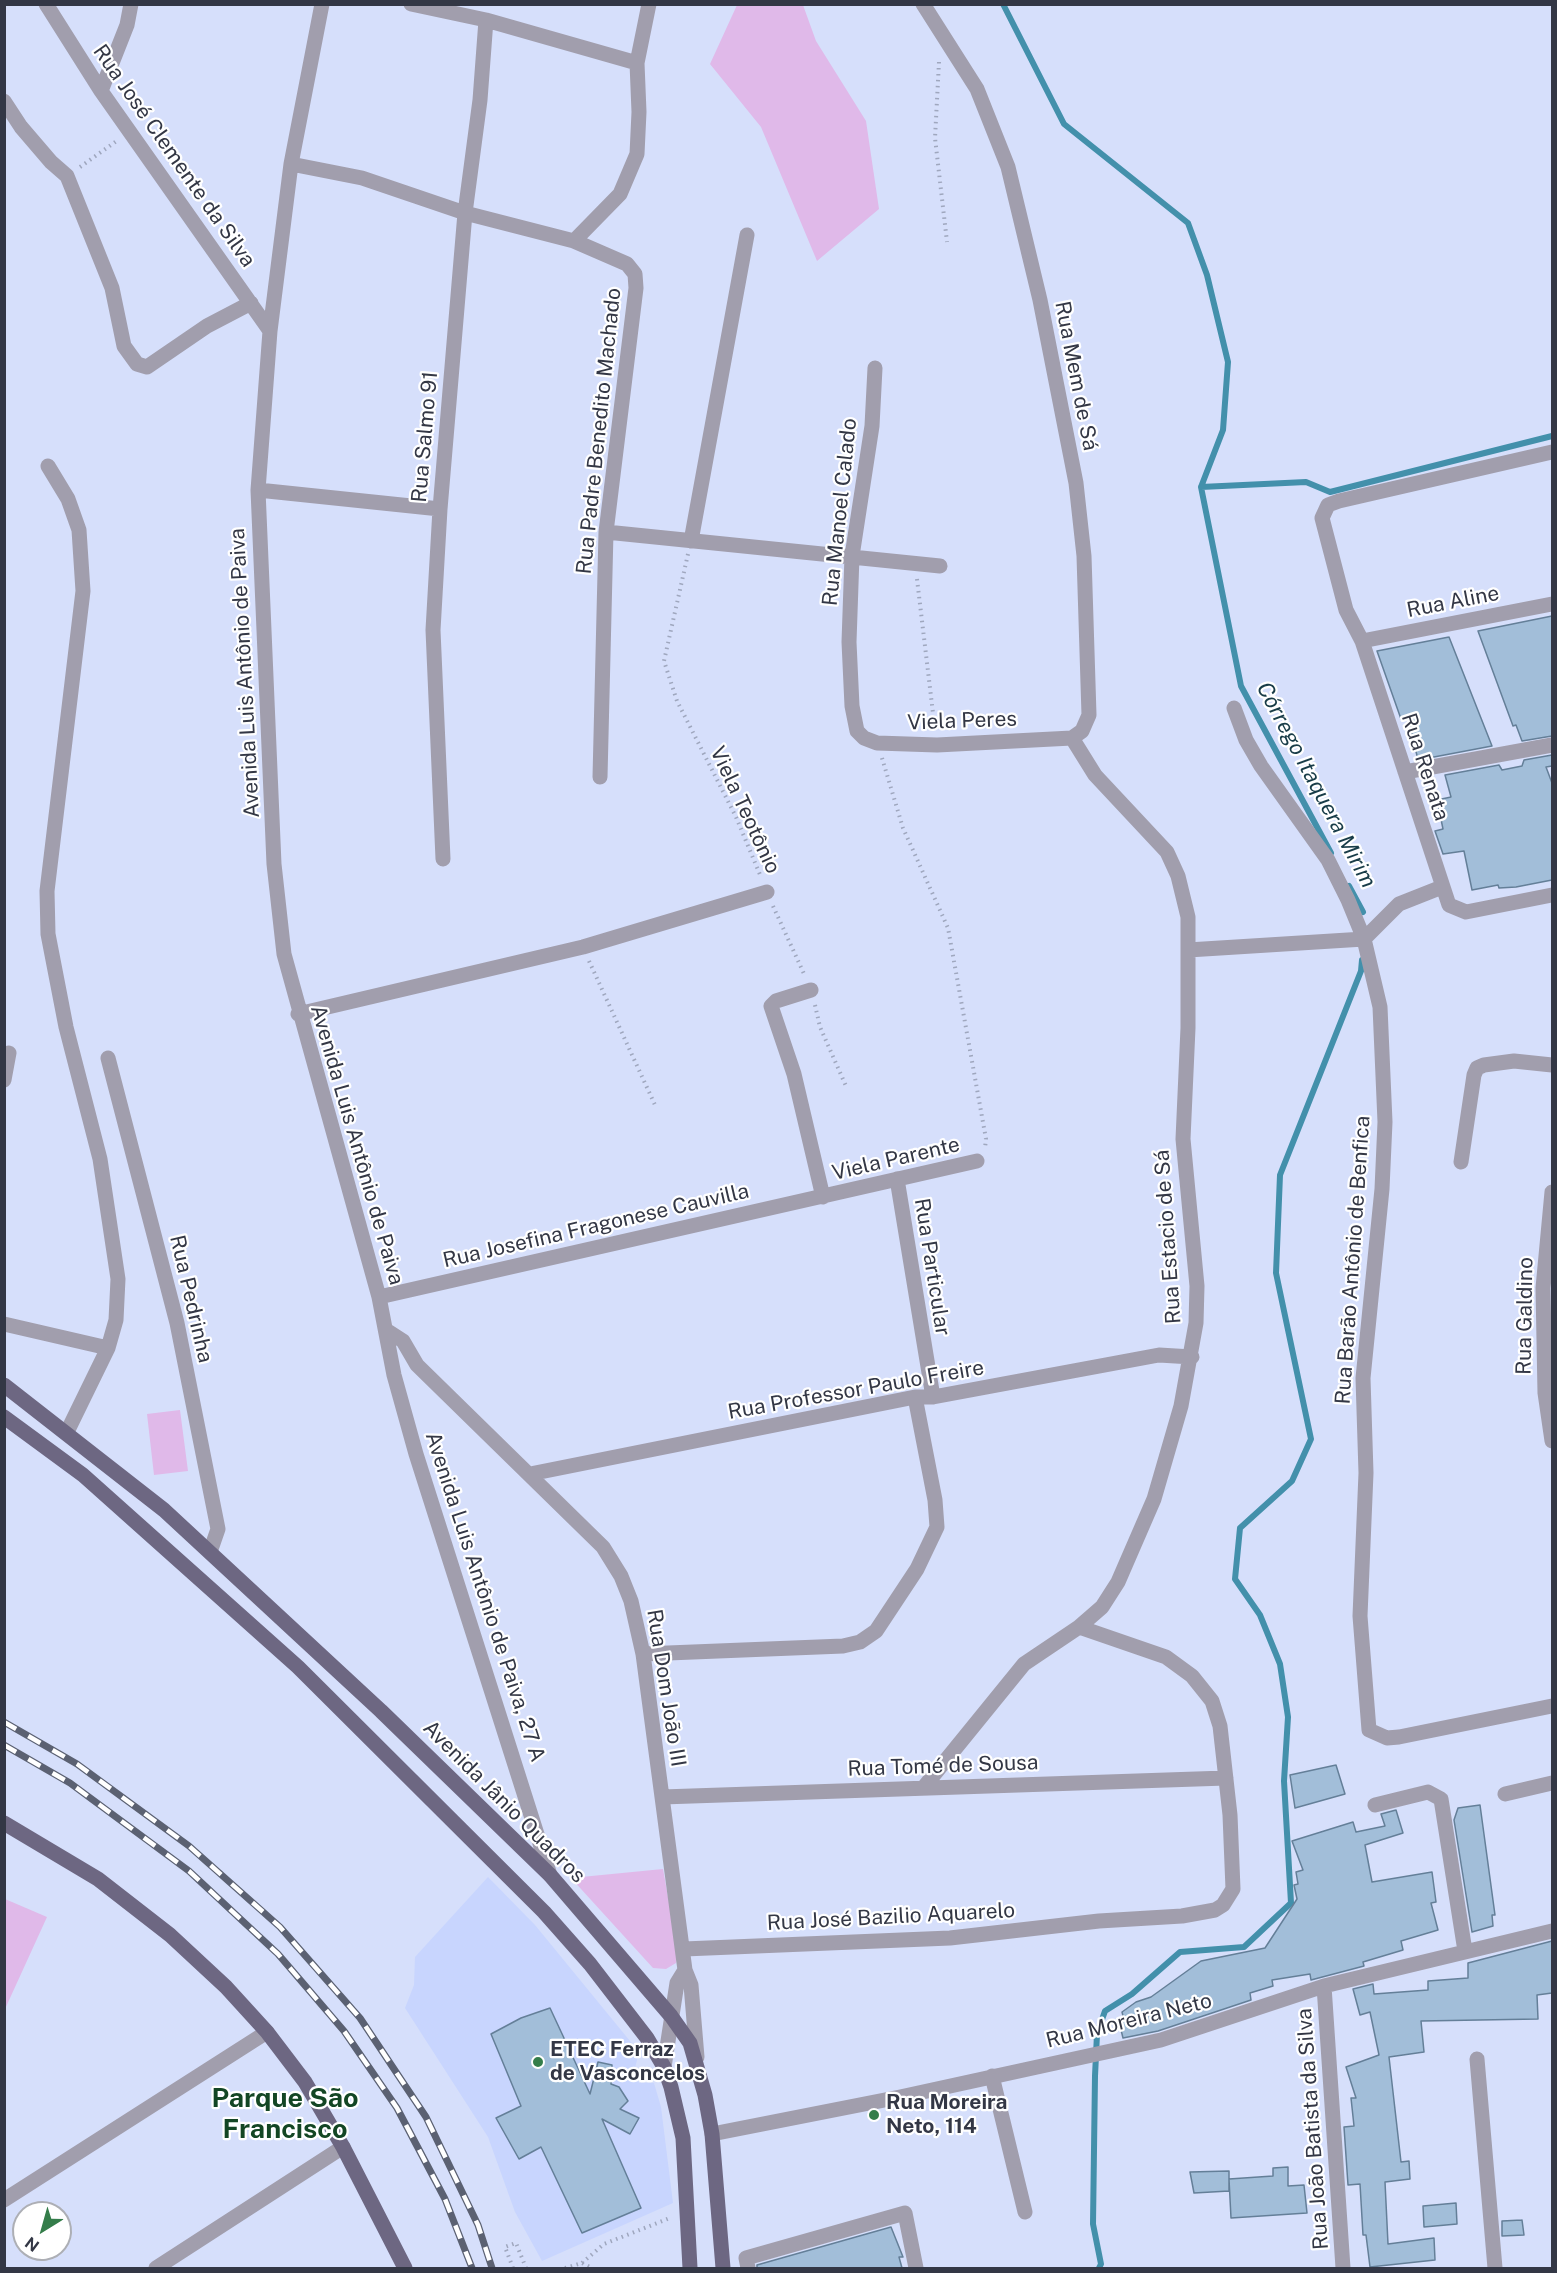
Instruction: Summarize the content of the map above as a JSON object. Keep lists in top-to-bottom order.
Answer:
{
  "streets": {
    "main road": ["Avenida Jânio Quadros"],
    "street": [
      "Rua José Clemente da Silva",
      "Rua Mem de Sá",
      "Rua Padre Benedito Machado",
      "Rua Salmo 91",
      "Rua Manoel Calado",
      "Rua Aline",
      "Avenida Luis Antônio de Paiva",
      "Viela Peres",
      "Rua Renata",
      "Viela Parente",
      "Rua Josefina Fragonese Cauvilla",
      "Rua Estacio de Sá",
      "Rua Barão Antônio de Benfica",
      "Rua Particular",
      "Rua Pedrinha",
      "Rua Galdino",
      "Rua Professor Paulo Freire",
      "Avenida Luis Antônio de Paiva, 27 A",
      "Rua Dom João III",
      "Rua Tomé de Sousa",
      "Rua José Bazilio Aquarelo",
      "Rua Moreira Neto",
      "Rua João Batista da Silva"
    ],
    "path": ["Viela Teotônio"]
  },
  "crossings": [
    ["Rua José Clemente da Silva", "Avenida Luis Antônio de Paiva"],
    ["Rua Mem de Sá", "Viela Peres"],
    ["Rua Mem de Sá", "Rua Estacio de Sá"],
    ["Rua Padre Benedito Machado", "Rua Salmo 91"],
    ["Rua Padre Benedito Machado", "Avenida Luis Antônio de Paiva"],
    ["Rua Manoel Calado", "Viela Peres"],
    ["Rua Aline", "Rua Renata"],
    ["Avenida Luis Antônio de Paiva", "Rua Josefina Fragonese Cauvilla"],
    ["Avenida Luis Antônio de Paiva", "Avenida Luis Antônio de Paiva, 27 A"],
    ["Avenida Luis Antônio de Paiva", "Rua Dom João III"],
    ["Viela Peres", "Rua Estacio de Sá"],
    ["Viela Parente", "Rua Josefina Fragonese Cauvilla"],
    ["Viela Parente", "Rua Particular"],
    ["Rua Estacio de Sá", "Rua Professor Paulo Freire"],
    ["Rua Estacio de Sá", "Rua Tomé de Sousa"],
    ["Rua Particular", "Rua Professor Paulo Freire"],
    ["Rua Pedrinha", "Avenida Jânio Quadros"],
    ["Rua Professor Paulo Freire", "Rua Dom João III"],
    ["Avenida Luis Antônio de Paiva, 27 A", "Rua Dom João III"],
    ["Avenida Luis Antônio de Paiva, 27 A", "Avenida Jânio Quadros"],
    ["Rua Dom João III", "Rua Tomé de Sousa"],
    ["Rua Dom João III", "Avenida Jânio Quadros"],
    ["Rua Dom João III", "Rua José Bazilio Aquarelo"],
    ["Rua Tomé de Sousa", "Rua José Bazilio Aquarelo"],
    ["Avenida Jânio Quadros", "Rua Moreira Neto"],
    ["Rua Moreira Neto", "Rua João Batista da Silva"]
  ],
  "districts": ["Parque São Francisco"],
  "water": ["Córrego Itaquera Mirim"],
  "places": ["ETEC Ferraz de Vasconcelos", "Rua Moreira Neto, 114"],
  "north": "bottom left"
}
